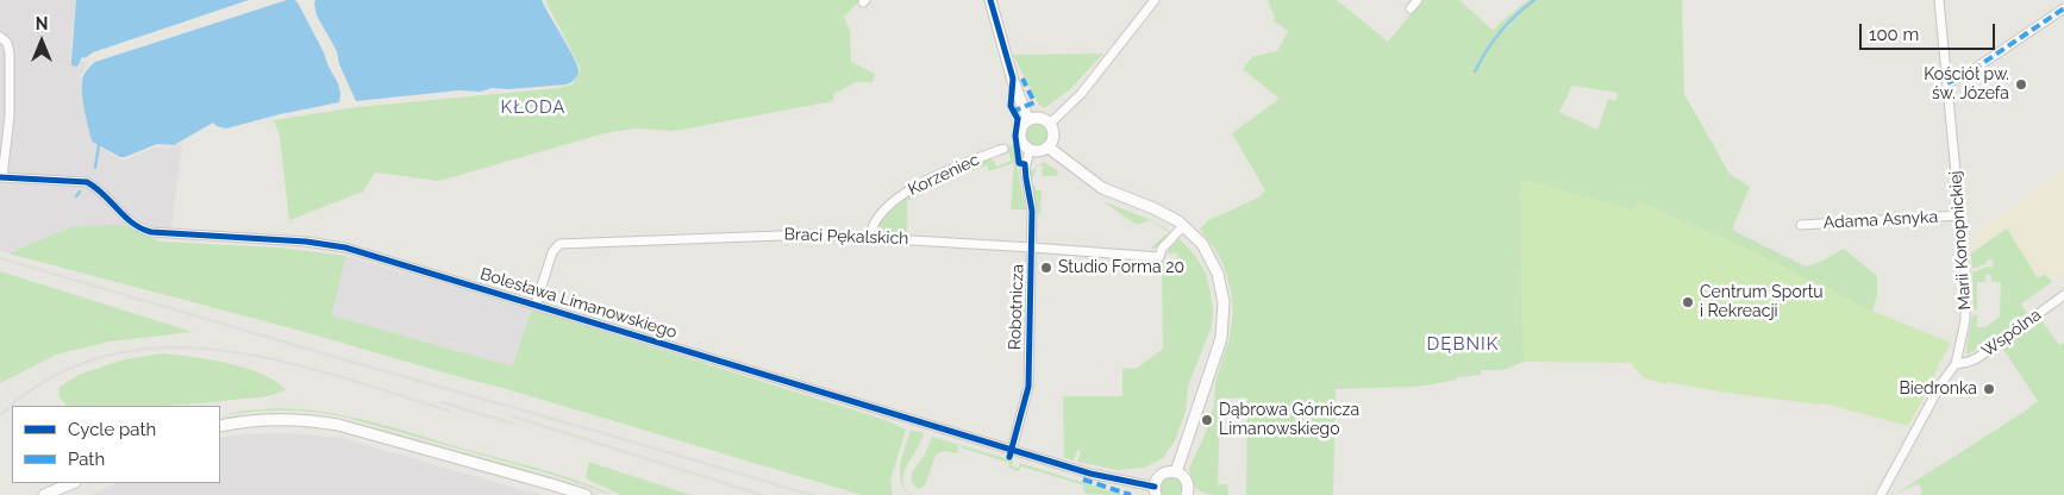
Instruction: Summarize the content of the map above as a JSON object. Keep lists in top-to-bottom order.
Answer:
{
  "streets": {
    "street": [
      "Korzeniec",
      "Adama Asnyka",
      "Braci Pękalskich",
      "Marii Konopnickiej",
      "Bolesława Limanowskiego",
      "Robotnicza",
      "Wspólna"
    ]
  },
  "crossings": [
    ["Korzeniec", "Braci Pękalskich"],
    ["Adama Asnyka", "Marii Konopnickiej"],
    ["Braci Pękalskich", "Bolesława Limanowskiego"],
    ["Braci Pękalskich", "Robotnicza"],
    ["Marii Konopnickiej", "Wspólna"],
    ["Bolesława Limanowskiego", "Robotnicza"]
  ],
  "districts": ["KŁODA", "DĘBNIK"],
  "places": [
    "Kościół pw. św. Józefa",
    "Studio Forma 20",
    "Centrum Sportu i Rekreacji",
    "Biedronka",
    "Dąbrowa Górnicza Limanowskiego"
  ],
  "legend": ["Cycle path", "Path"],
  "scale_bar": "100 m",
  "north": "top"
}
